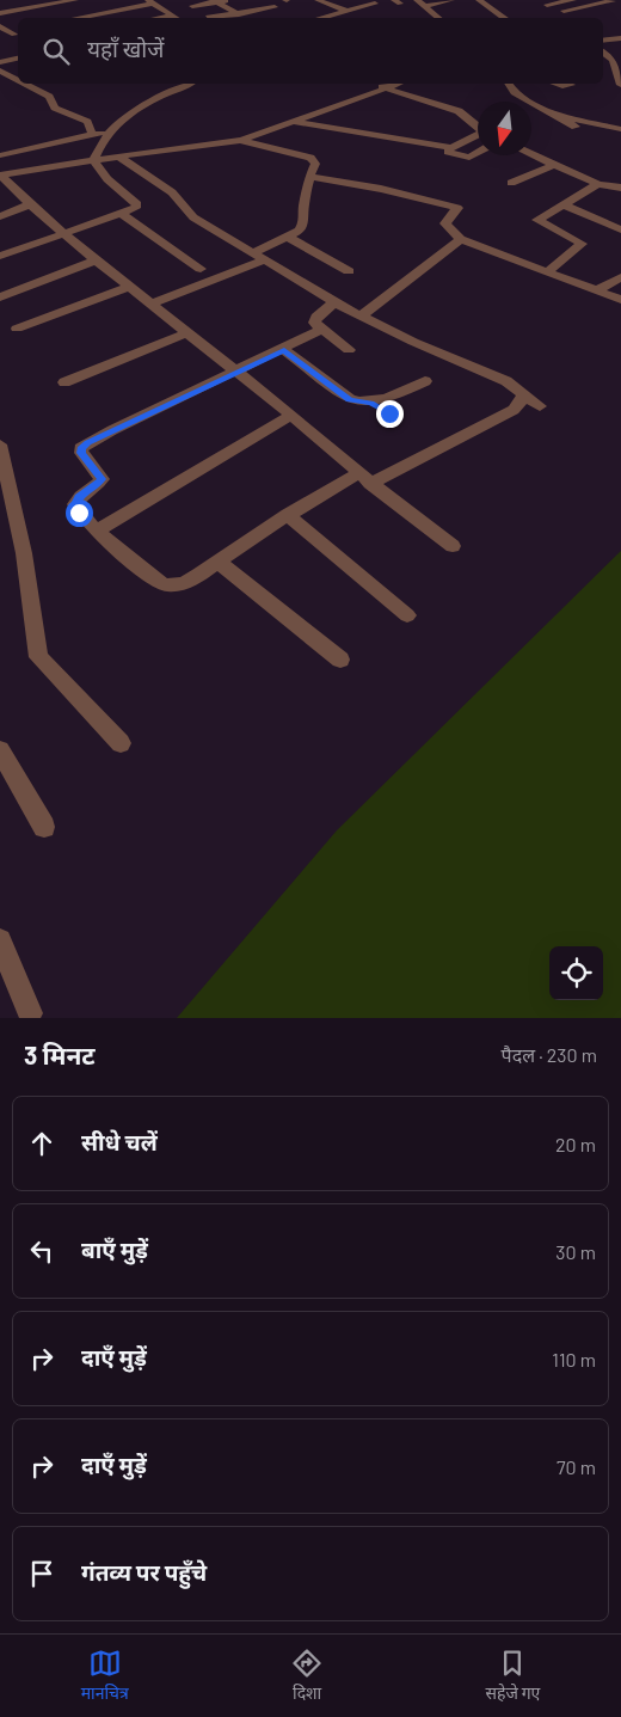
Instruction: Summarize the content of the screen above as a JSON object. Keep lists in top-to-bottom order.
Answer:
{
  "north": "bottom",
  "page": {
    "search": "यहाँ खोजें",
    "heading": ["3 मिनट", "पैदल · 230 m"],
    "list": [
      ["सीधे चलें", "20 m"],
      ["बाएँ मुड़ें", "30 m"],
      ["दाएँ मुड़ें", "110 m"],
      ["दाएँ मुड़ें", "70 m"],
      "गंतव्य पर पहुँचे"
    ],
    "nav": ["मानचित्र", "दिशा", "सहेजे गए"]
  }
}
